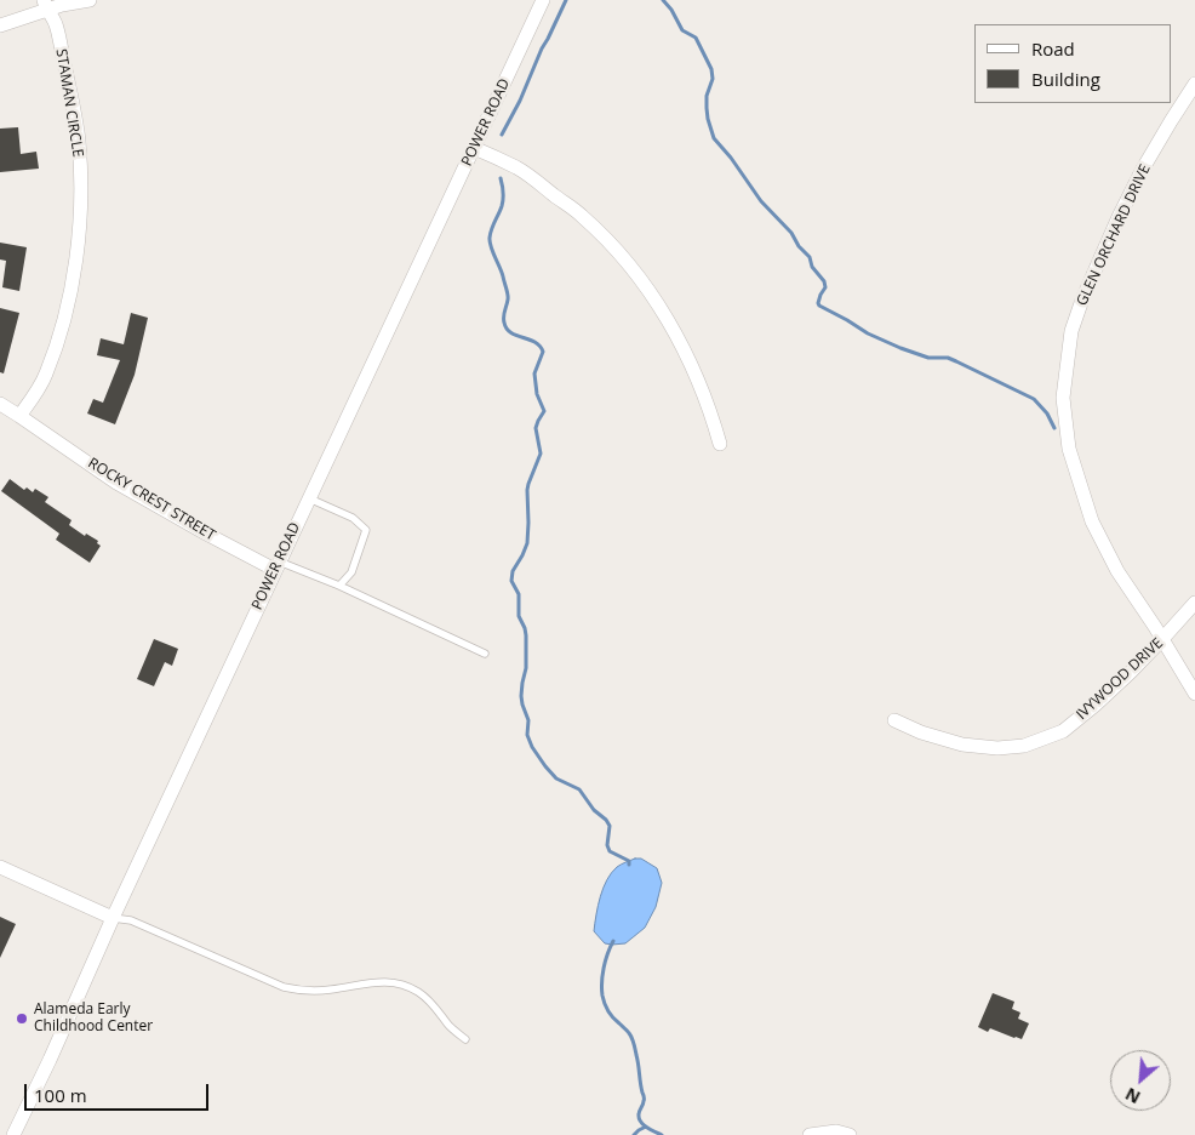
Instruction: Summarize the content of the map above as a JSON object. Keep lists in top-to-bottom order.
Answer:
{
  "streets": {
    "street": [
      "STAMAN CIRCLE",
      "POWER ROAD",
      "GLEN ORCHARD DRIVE",
      "ROCKY CREST STREET",
      "IVYWOOD DRIVE"
    ]
  },
  "crossings": [
    ["STAMAN CIRCLE", "ROCKY CREST STREET"],
    ["POWER ROAD", "ROCKY CREST STREET"],
    ["GLEN ORCHARD DRIVE", "IVYWOOD DRIVE"]
  ],
  "places": ["Alameda Early Childhood Center"],
  "legend": ["Road", "Building"],
  "scale_bar": "100 m",
  "north": "bottom left"
}
